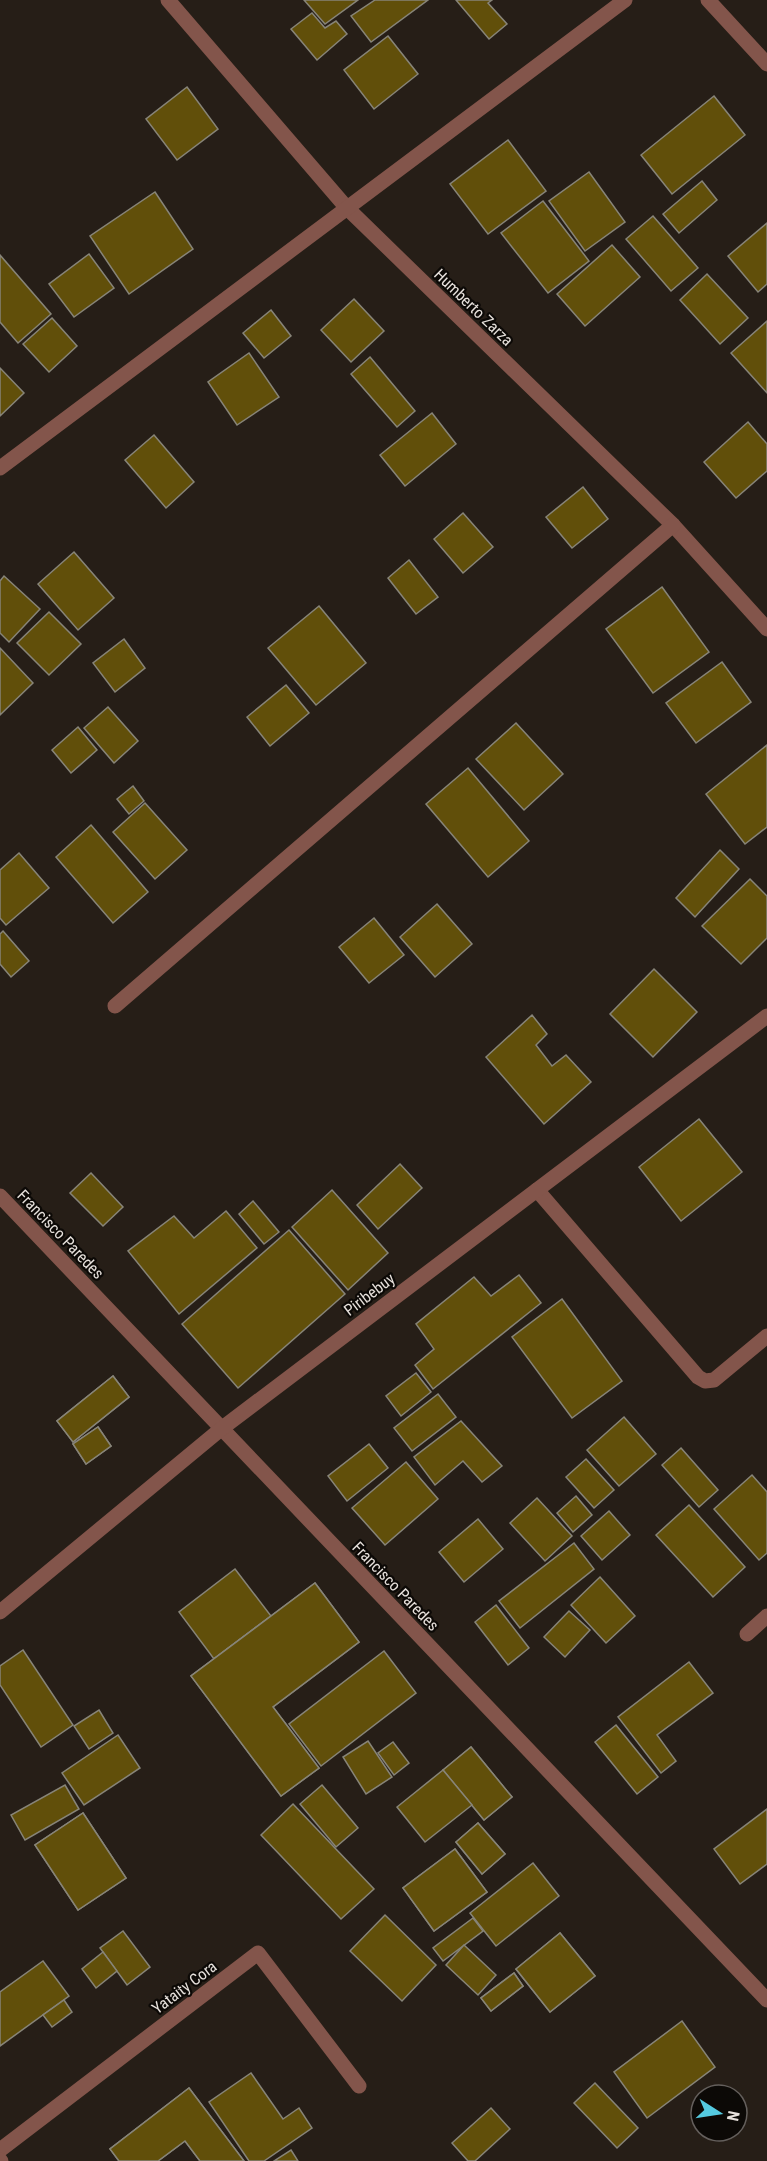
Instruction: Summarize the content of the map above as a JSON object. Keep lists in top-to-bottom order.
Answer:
{
  "streets": {
    "street": [
      "Humberto Zarza",
      "Francisco Paredes",
      "Piribebuy",
      "Yataity Cora"
    ]
  },
  "crossings": [
    ["Francisco Paredes", "Piribebuy"]
  ],
  "north": "right"
}
